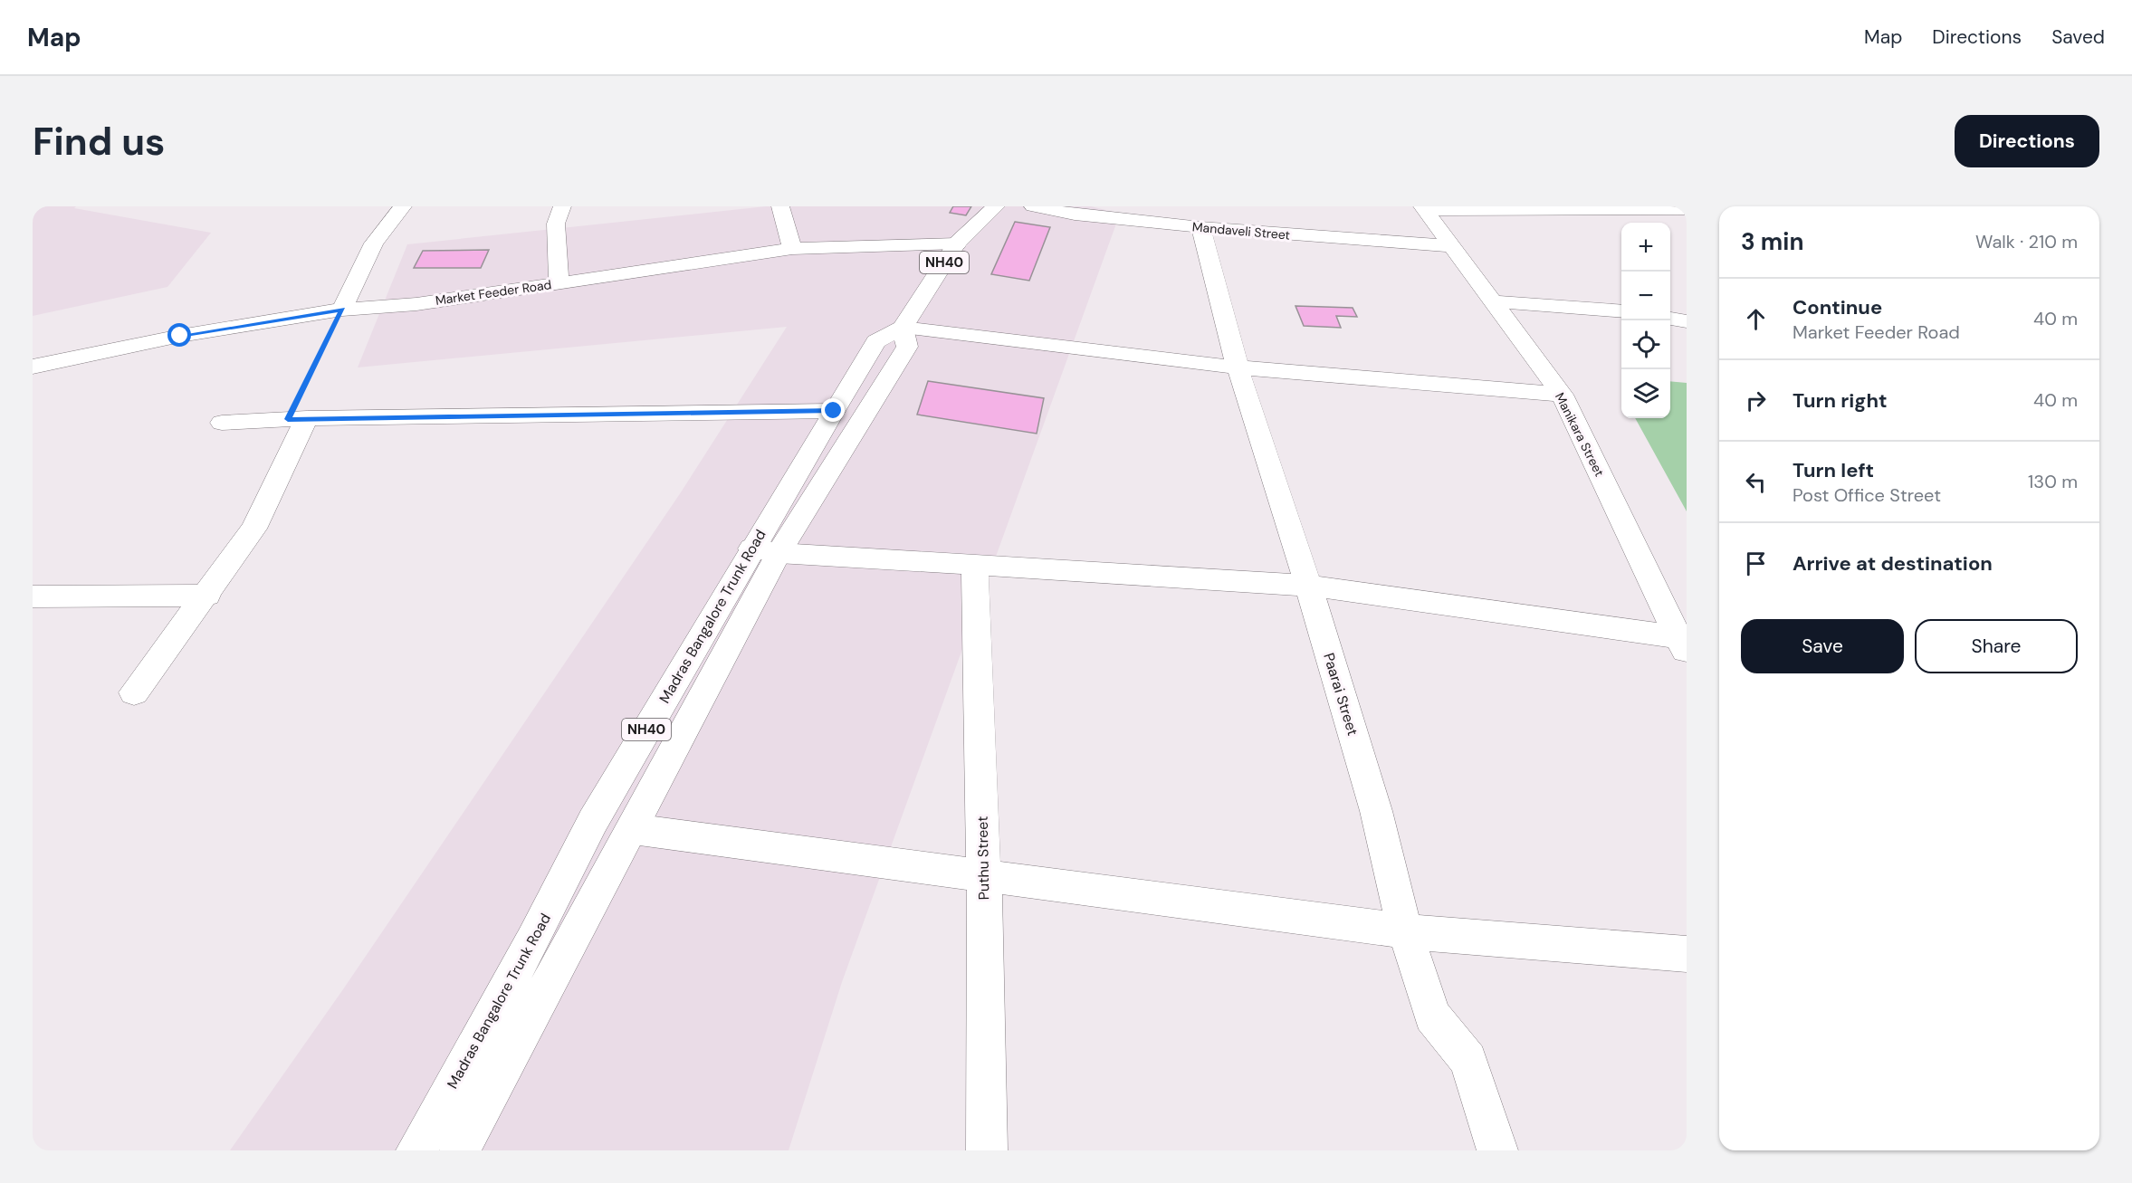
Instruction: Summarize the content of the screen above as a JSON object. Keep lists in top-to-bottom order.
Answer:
{
  "streets": {
    "main road": [
      "Mandaveli Street",
      "NH40",
      "Market Feeder Road",
      "Manikara Street",
      "Madras Bangalore Trunk Road",
      "Paarai Street",
      "Puthu Street"
    ]
  },
  "crossings": [
    ["Mandaveli Street", "Manikara Street"],
    ["Mandaveli Street", "Paarai Street"],
    ["Market Feeder Road", "Madras Bangalore Trunk Road"]
  ],
  "page": {
    "header": "Map",
    "nav": ["Map", "Directions", "Saved"],
    "buttons": [
      "Directions",
      ["Save", "Share"]
    ],
    "title": "Find us",
    "heading": ["3 min", "Walk · 210 m"],
    "map_buttons": ["+", "−"],
    "list": [
      ["Continue", "Market Feeder Road", "40 m"],
      ["Turn right", "40 m"],
      ["Turn left", "Post Office Street", "130 m"],
      "Arrive at destination"
    ]
  }
}
